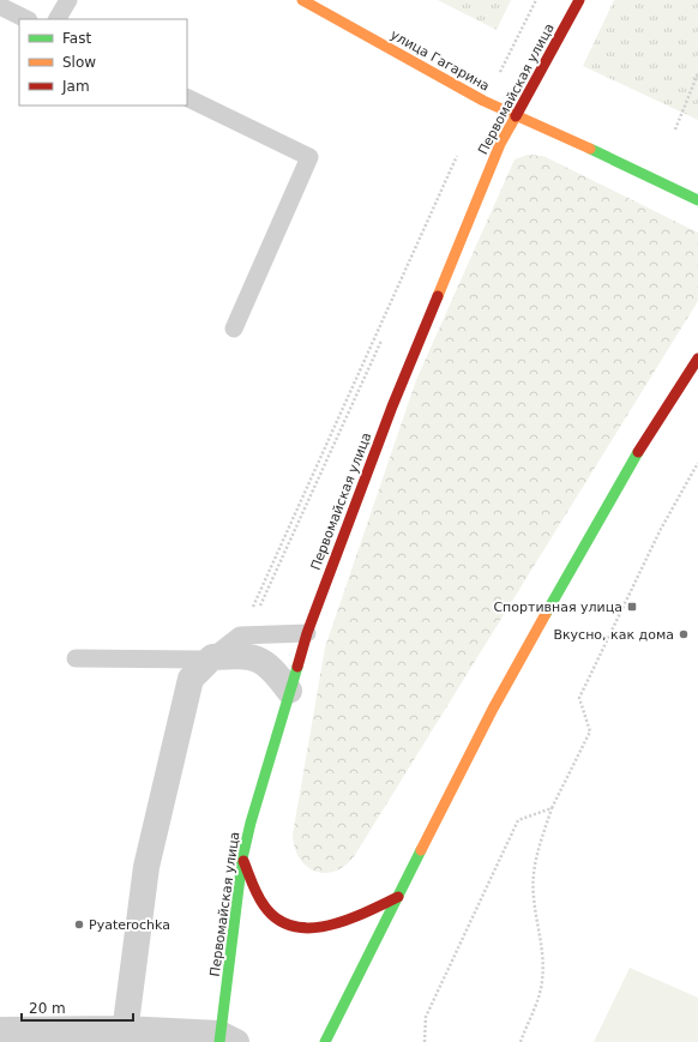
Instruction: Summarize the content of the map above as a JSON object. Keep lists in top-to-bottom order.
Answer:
{
  "streets": {
    "main road": ["улица Гагарина", "Первомайская улица"]
  },
  "crossings": [
    ["улица Гагарина", "Первомайская улица"]
  ],
  "places": {
    "transit": ["Спортивная улица"],
    "other": ["Вкусно, как дома", "Pyaterochka"]
  },
  "legend": ["Fast", "Slow", "Jam"],
  "scale_bar": "20 m"
}
